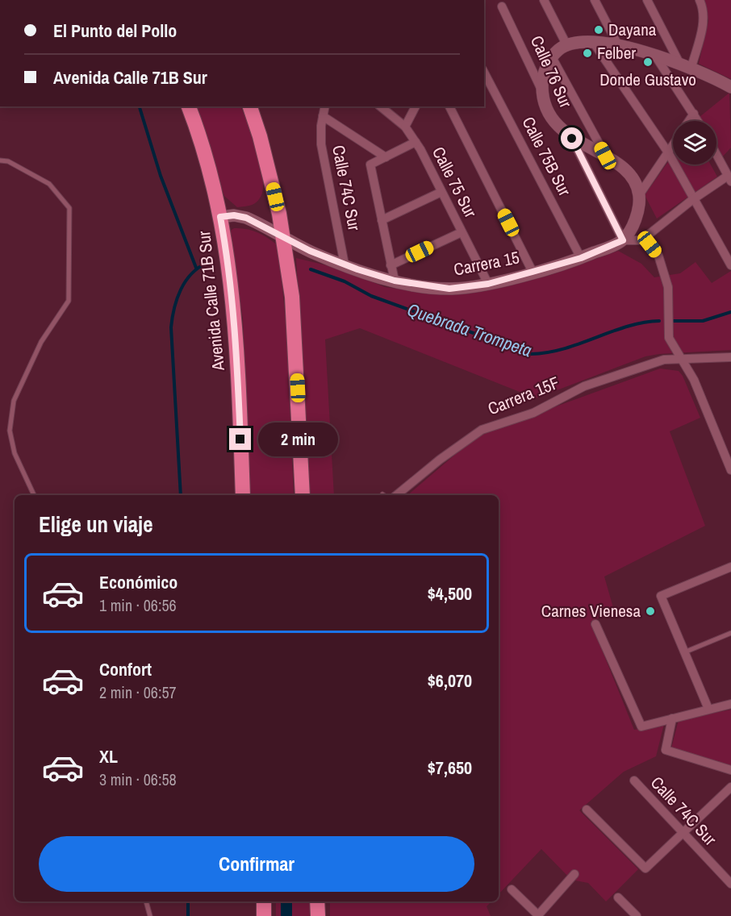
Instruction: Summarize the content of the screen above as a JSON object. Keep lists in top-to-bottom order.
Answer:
{
  "streets": {
    "highway": ["Avenida Calle 71B Sur"],
    "street": [
      "Calle 76 Sur",
      "Calle 75B Sur",
      "Calle 75 Sur",
      "Calle 74C Sur",
      "Carrera 15",
      "Carrera 15F"
    ]
  },
  "crossings": [
    ["Calle 76 Sur", "Carrera 15"],
    ["Calle 75B Sur", "Carrera 15"],
    ["Calle 75 Sur", "Carrera 15"],
    ["Calle 74C Sur", "Carrera 15"],
    ["Carrera 15", "Avenida Calle 71B Sur"]
  ],
  "water": ["Quebrada Trompeta"],
  "places": [
    "Dayana",
    "Felber",
    "Donde Gustavo",
    "Carnes Vienesa"
  ],
  "page": {
    "banner": ["El Punto del Pollo", "Avenida Calle 71B Sur"],
    "bubble": "2 min",
    "heading": "Elige un viaje",
    "list": [
      {
        "name": "Económico",
        "note": "1 min · 06:56",
        "value": "$4,500"
      },
      {
        "name": "Confort",
        "note": "2 min · 06:57",
        "value": "$6,070"
      },
      {
        "name": "XL",
        "note": "3 min · 06:58",
        "value": "$7,650"
      }
    ],
    "buttons": "Confirmar"
  }
}
